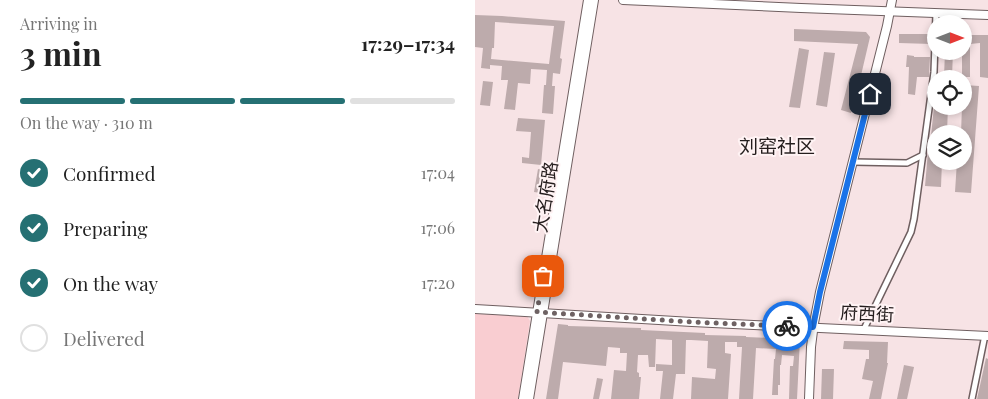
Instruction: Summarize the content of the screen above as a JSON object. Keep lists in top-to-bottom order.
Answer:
{
  "streets": {
    "street": ["大名府路", "府西街"]
  },
  "crossings": [
    ["大名府路", "府西街"]
  ],
  "districts": ["刘窑社区"],
  "north": "right",
  "page": {
    "heading": ["3 min", "Arriving in", "17:29–17:34"],
    "bar": "On the way · 310 m",
    "list": [
      ["Confirmed", "17:04"],
      ["Preparing", "17:06"],
      ["On the way", "17:20"],
      "Delivered"
    ]
  }
}
